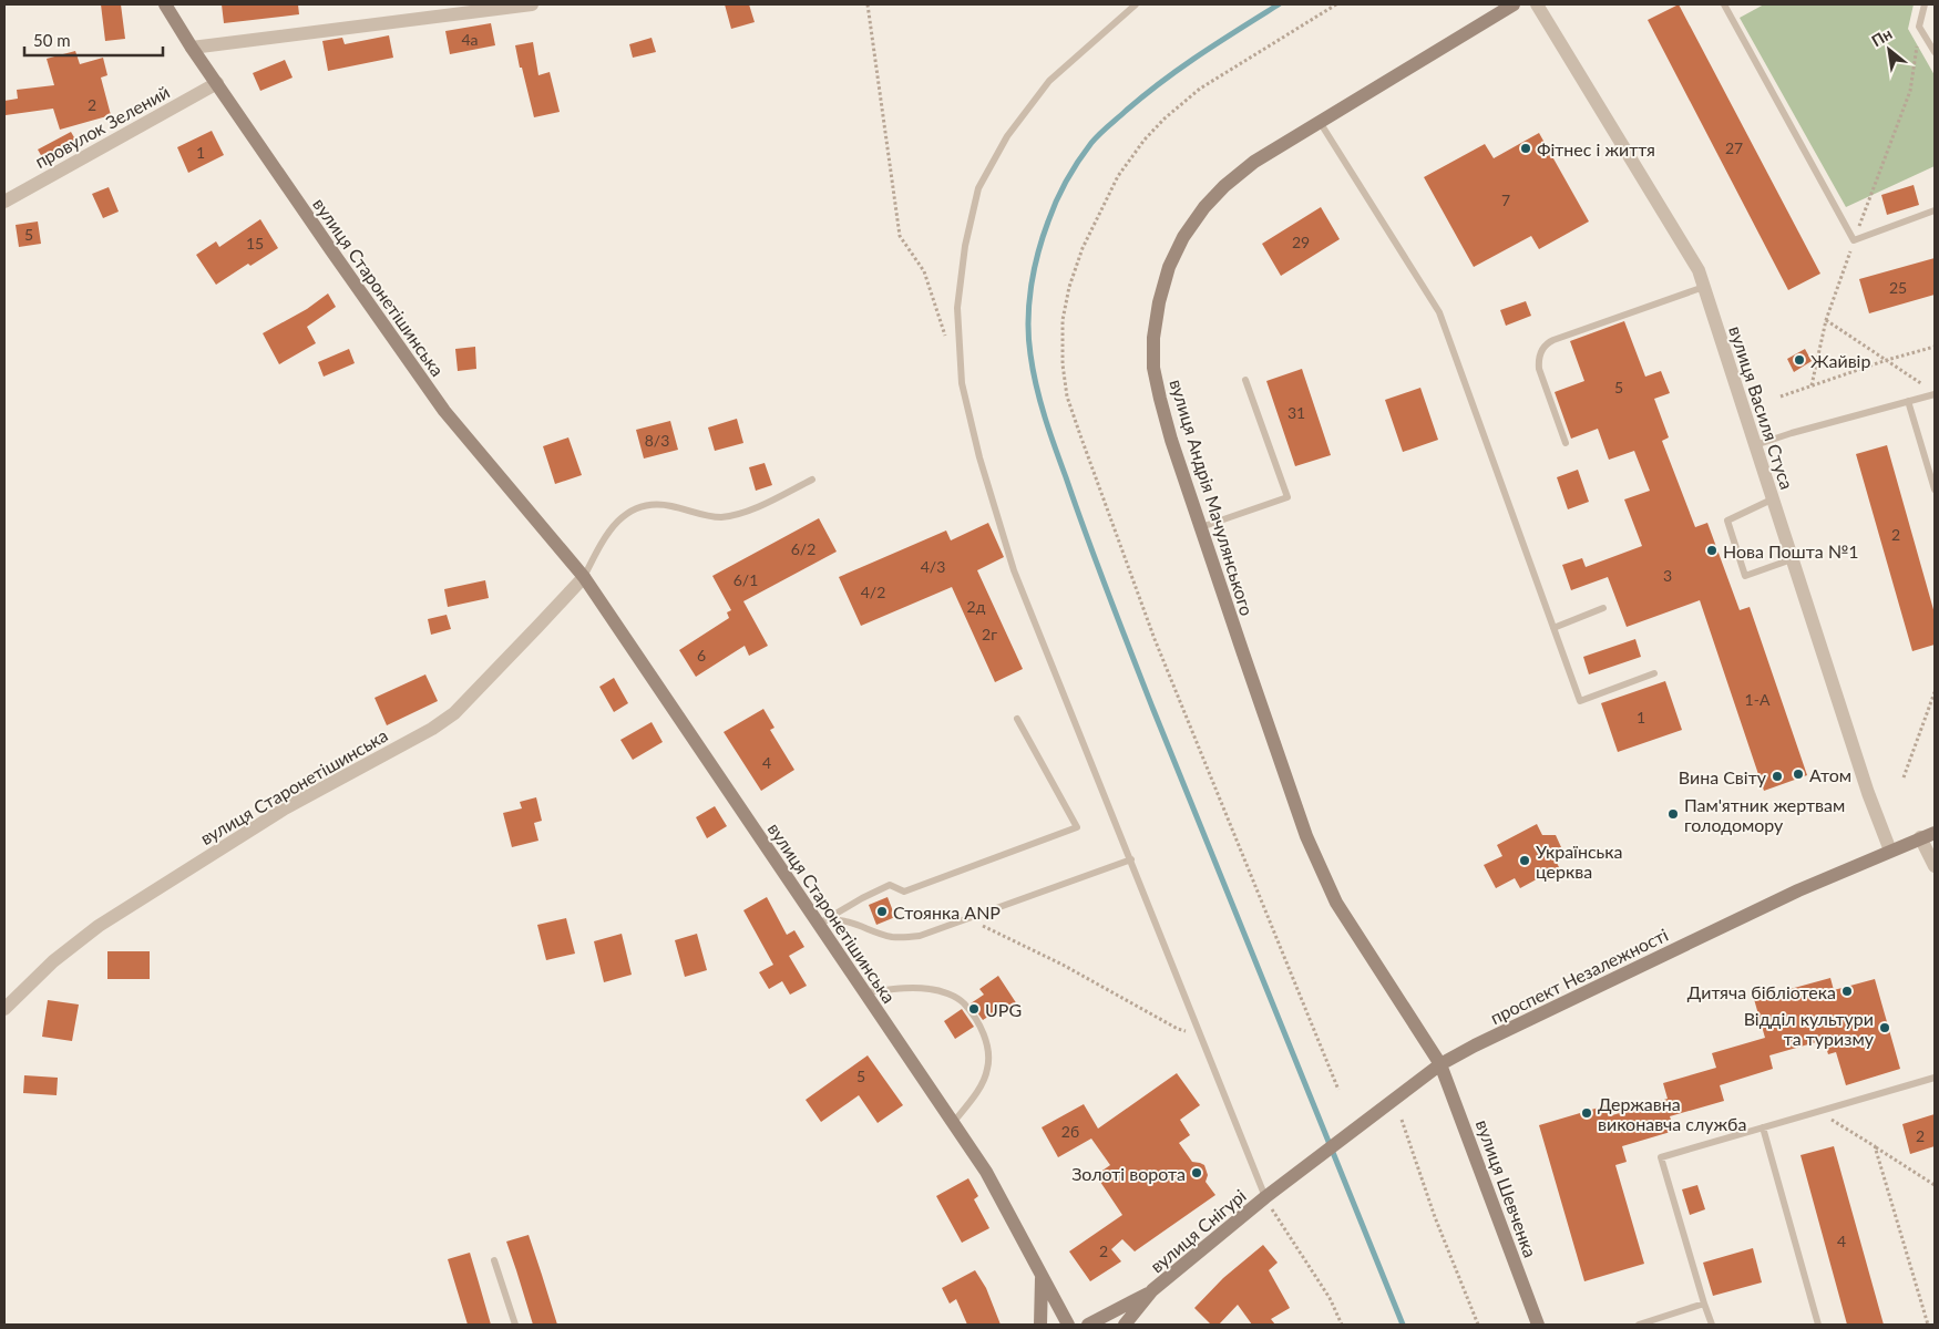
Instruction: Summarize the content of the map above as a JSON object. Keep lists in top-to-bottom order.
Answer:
{
  "streets": {
    "main road": [
      "вулиця Старонетішинська",
      "вулиця Андрія Мачулянського",
      "проспект Незалежності",
      "вулиця Шевченка",
      "вулиця Снігурі"
    ],
    "street": ["провулок Зелений", "вулиця Василя Стуса"]
  },
  "crossings": [
    ["провулок Зелений", "вулиця Старонетішинська"],
    ["вулиця Василя Стуса", "проспект Незалежності"],
    ["вулиця Андрія Мачулянського", "проспект Незалежності"],
    ["вулиця Андрія Мачулянського", "вулиця Шевченка"],
    ["проспект Незалежності", "вулиця Шевченка"],
    ["проспект Незалежності", "вулиця Снігурі"]
  ],
  "places": [
    "Фітнес і життя",
    "Жайвір",
    "Нова Пошта №1",
    "Атом",
    "Вина Світу",
    "Пам'ятник жертвам голодомору",
    "Українська церква",
    "Стоянка ANP",
    "Дитяча бібліотека",
    "UPG",
    "Відділ культури та туризму",
    "Державна виконавча служба",
    "Золоті ворота"
  ],
  "house_numbers": [
    "4а",
    "2",
    "27",
    "1",
    "7",
    "5",
    "29",
    "15",
    "25",
    "5",
    "31",
    "8/3",
    "2",
    "6/2",
    "4/3",
    "3",
    "6/1",
    "4/2",
    "2д",
    "2г",
    "6",
    "1-А",
    "1",
    "4",
    "5",
    "2б",
    "2",
    "4",
    "2"
  ],
  "scale_bar": "50 m",
  "north": "top left"
}
